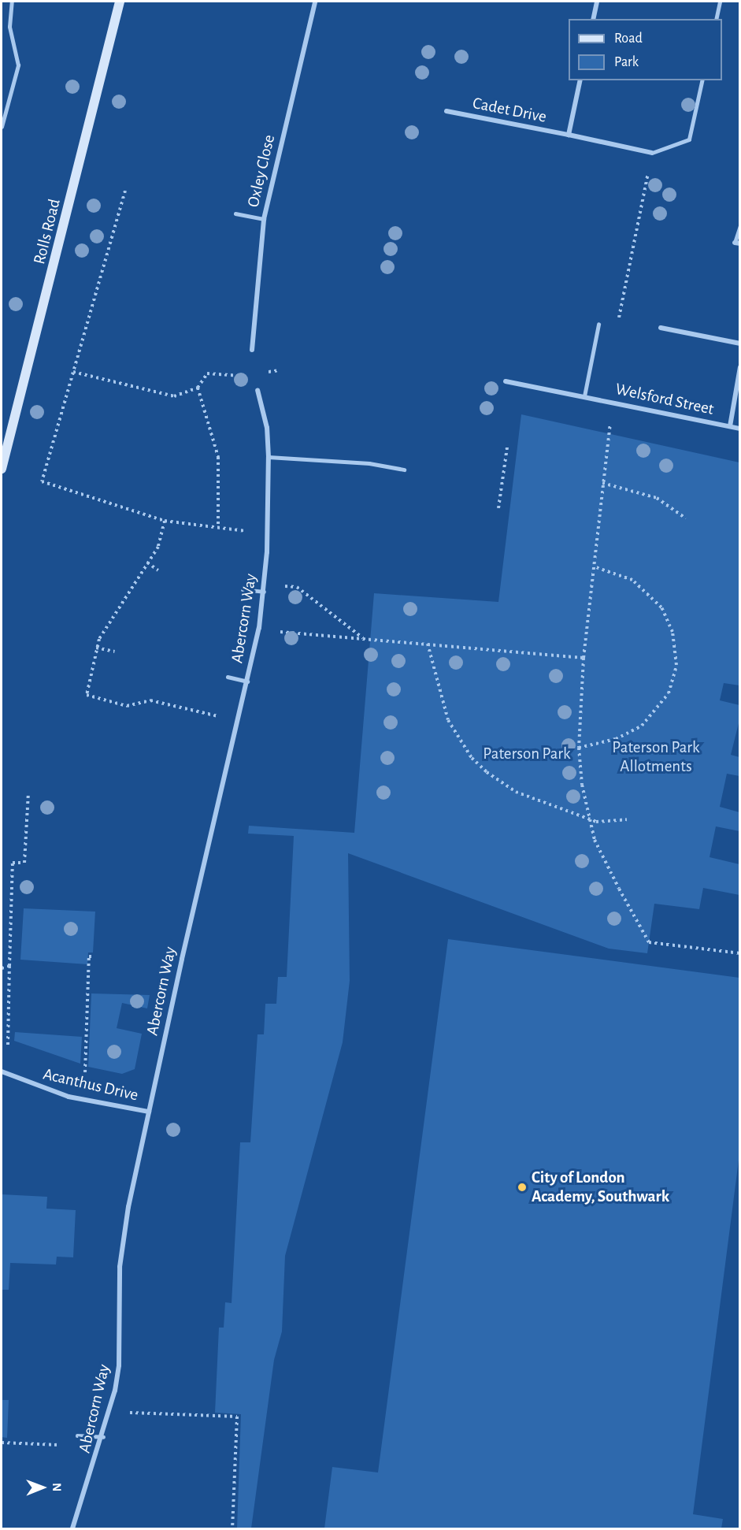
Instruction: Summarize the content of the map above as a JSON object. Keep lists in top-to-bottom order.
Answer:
{
  "streets": {
    "main road": ["Rolls Road"],
    "street": [
      "Cadet Drive",
      "Oxley Close",
      "Welsford Street",
      "Abercorn Way",
      "Acanthus Drive"
    ]
  },
  "crossings": [
    ["Abercorn Way", "Acanthus Drive"]
  ],
  "parks": ["Paterson Park Allotments", "Paterson Park"],
  "places": ["City of London Academy, Southwark"],
  "legend": ["Road", "Park"],
  "north": "right"
}
